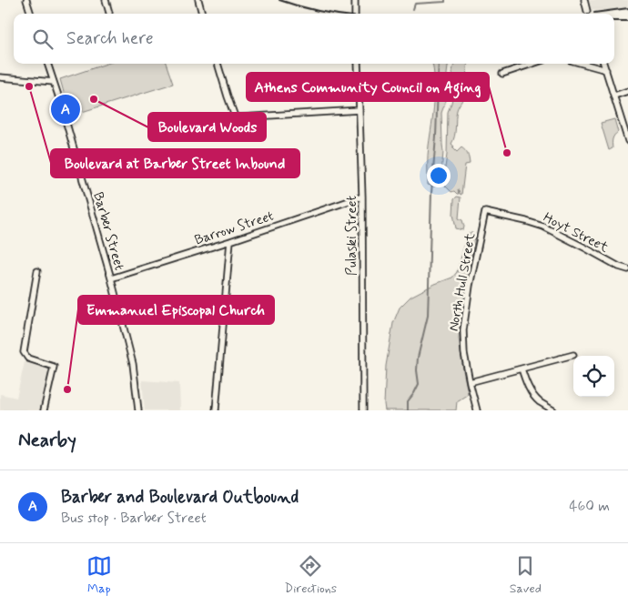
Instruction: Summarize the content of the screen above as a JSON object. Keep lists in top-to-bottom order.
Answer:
{
  "streets": {
    "street": [
      "Barrow Street",
      "Barber Street",
      "Hoyt Street",
      "Pulaski Street",
      "North Hull Street"
    ]
  },
  "crossings": [
    ["Barrow Street", "Barber Street"],
    ["Barrow Street", "Pulaski Street"],
    ["Hoyt Street", "North Hull Street"]
  ],
  "places": [
    "Boulevard at Barber Street Inbound",
    "Boulevard Woods",
    "Athens Community Council on Aging",
    "Emmanuel Episcopal Church"
  ],
  "page": {
    "search": "Search here",
    "pins": "A",
    "heading": "Nearby",
    "list": [
      {
        "mark": "A",
        "name": "Barber and Boulevard Outbound",
        "note": "Bus stop · Barber Street",
        "value": "460 m"
      }
    ],
    "nav": ["Map", "Directions", "Saved"]
  }
}
